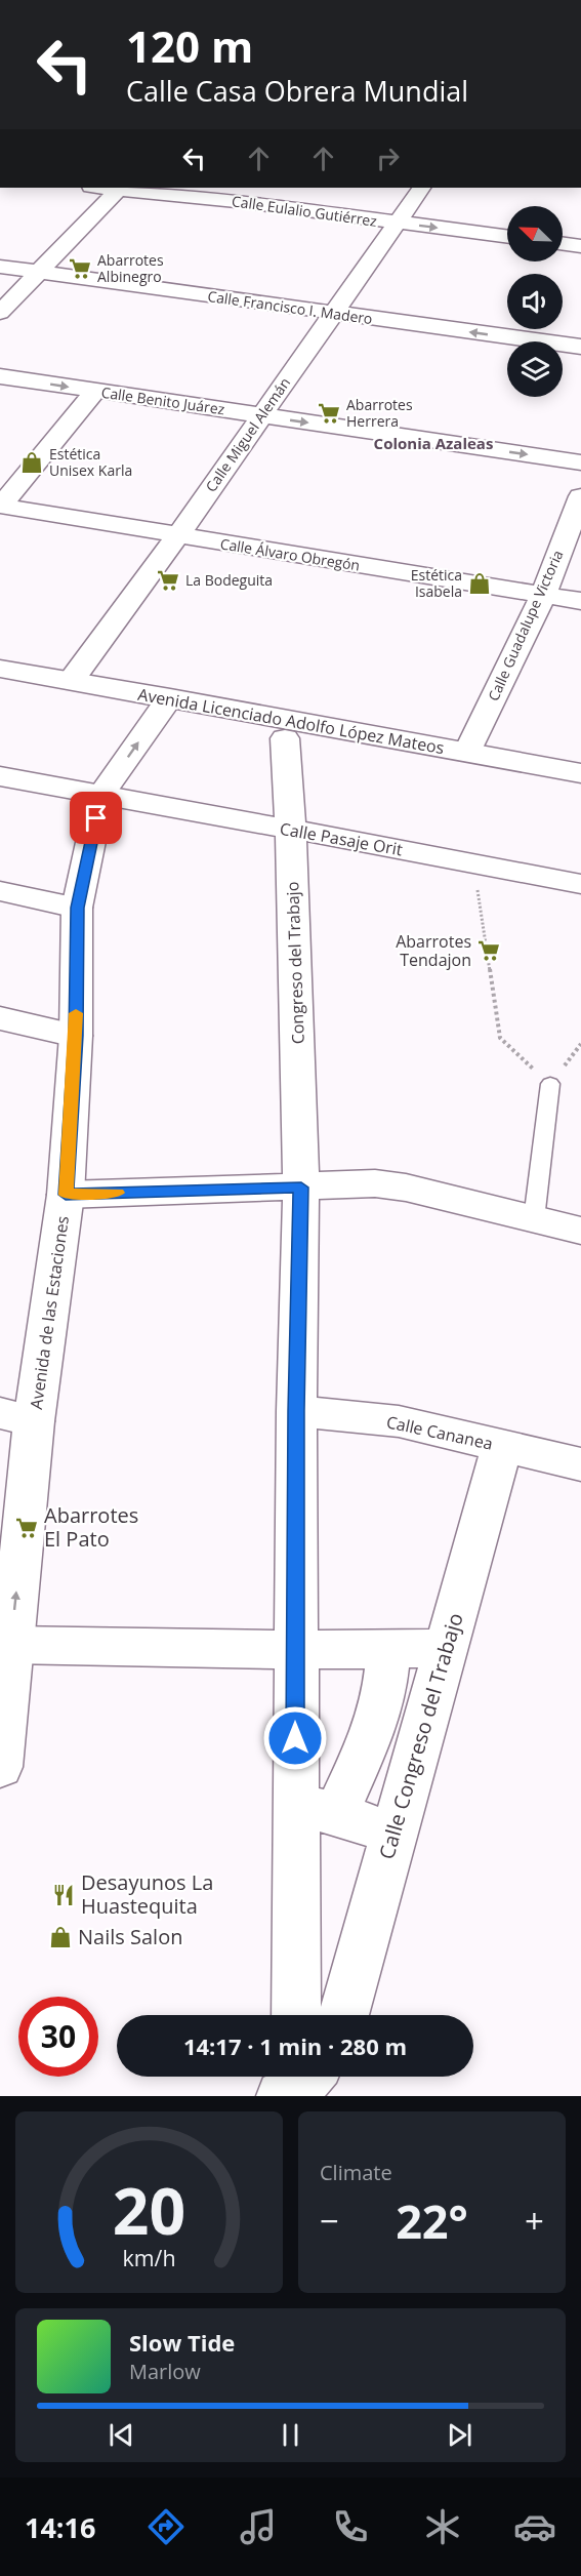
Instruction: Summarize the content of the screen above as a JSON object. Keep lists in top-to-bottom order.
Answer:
{
  "streets": {
    "street": [
      "Calle Eulalio Gutiérrez",
      "Calle Francisco I. Madero",
      "Calle Benito Juárez",
      "Calle Miguel Alemán",
      "Calle Álvaro Obregón",
      "Calle Guadalupe Victoria",
      "Avenida Licenciado Adolfo López Mateos",
      "Calle Pasaje Orit",
      "Congreso del Trabajo",
      "Avenida de las Estaciones",
      "Calle Cananea",
      "Calle Congreso del Trabajo"
    ]
  },
  "crossings": [
    ["Calle Eulalio Gutiérrez", "Calle Miguel Alemán"],
    ["Calle Francisco I. Madero", "Calle Miguel Alemán"],
    ["Calle Benito Juárez", "Calle Miguel Alemán"],
    ["Calle Miguel Alemán", "Calle Álvaro Obregón"],
    ["Calle Miguel Alemán", "Avenida Licenciado Adolfo López Mateos"],
    ["Calle Álvaro Obregón", "Calle Guadalupe Victoria"],
    ["Calle Guadalupe Victoria", "Avenida Licenciado Adolfo López Mateos"],
    ["Avenida Licenciado Adolfo López Mateos", "Avenida de las Estaciones"],
    ["Calle Pasaje Orit", "Congreso del Trabajo"],
    ["Calle Pasaje Orit", "Avenida de las Estaciones"],
    ["Congreso del Trabajo", "Calle Cananea"],
    ["Calle Cananea", "Calle Congreso del Trabajo"]
  ],
  "one_way": ["Calle Francisco I. Madero", "Calle Benito Juárez"],
  "districts": ["Colonia Azaleas"],
  "places": {
    "supermarket": [
      "Abarrotes Albinegro",
      "Abarrotes Herrera",
      "La Bodeguita",
      "Abarrotes Tendajon",
      "Abarrotes El Pato"
    ],
    "shop": ["Estética Unisex Karla", "Estética Isabela", "Nails Salon"],
    "restaurant": ["Desayunos La Huastequita"]
  },
  "north": "top left",
  "page": {
    "turn": ["120 m", "Calle Casa Obrera Mundial"],
    "limit": "30",
    "trip": "14:17 · 1 min · 280 m",
    "tile": "Climate",
    "heat": ["−", "22°", "+"],
    "song": ["Slow Tide", "Marlow"],
    "tabs": "14:16",
    "gauge": ["20", "km/h"]
  }
}
